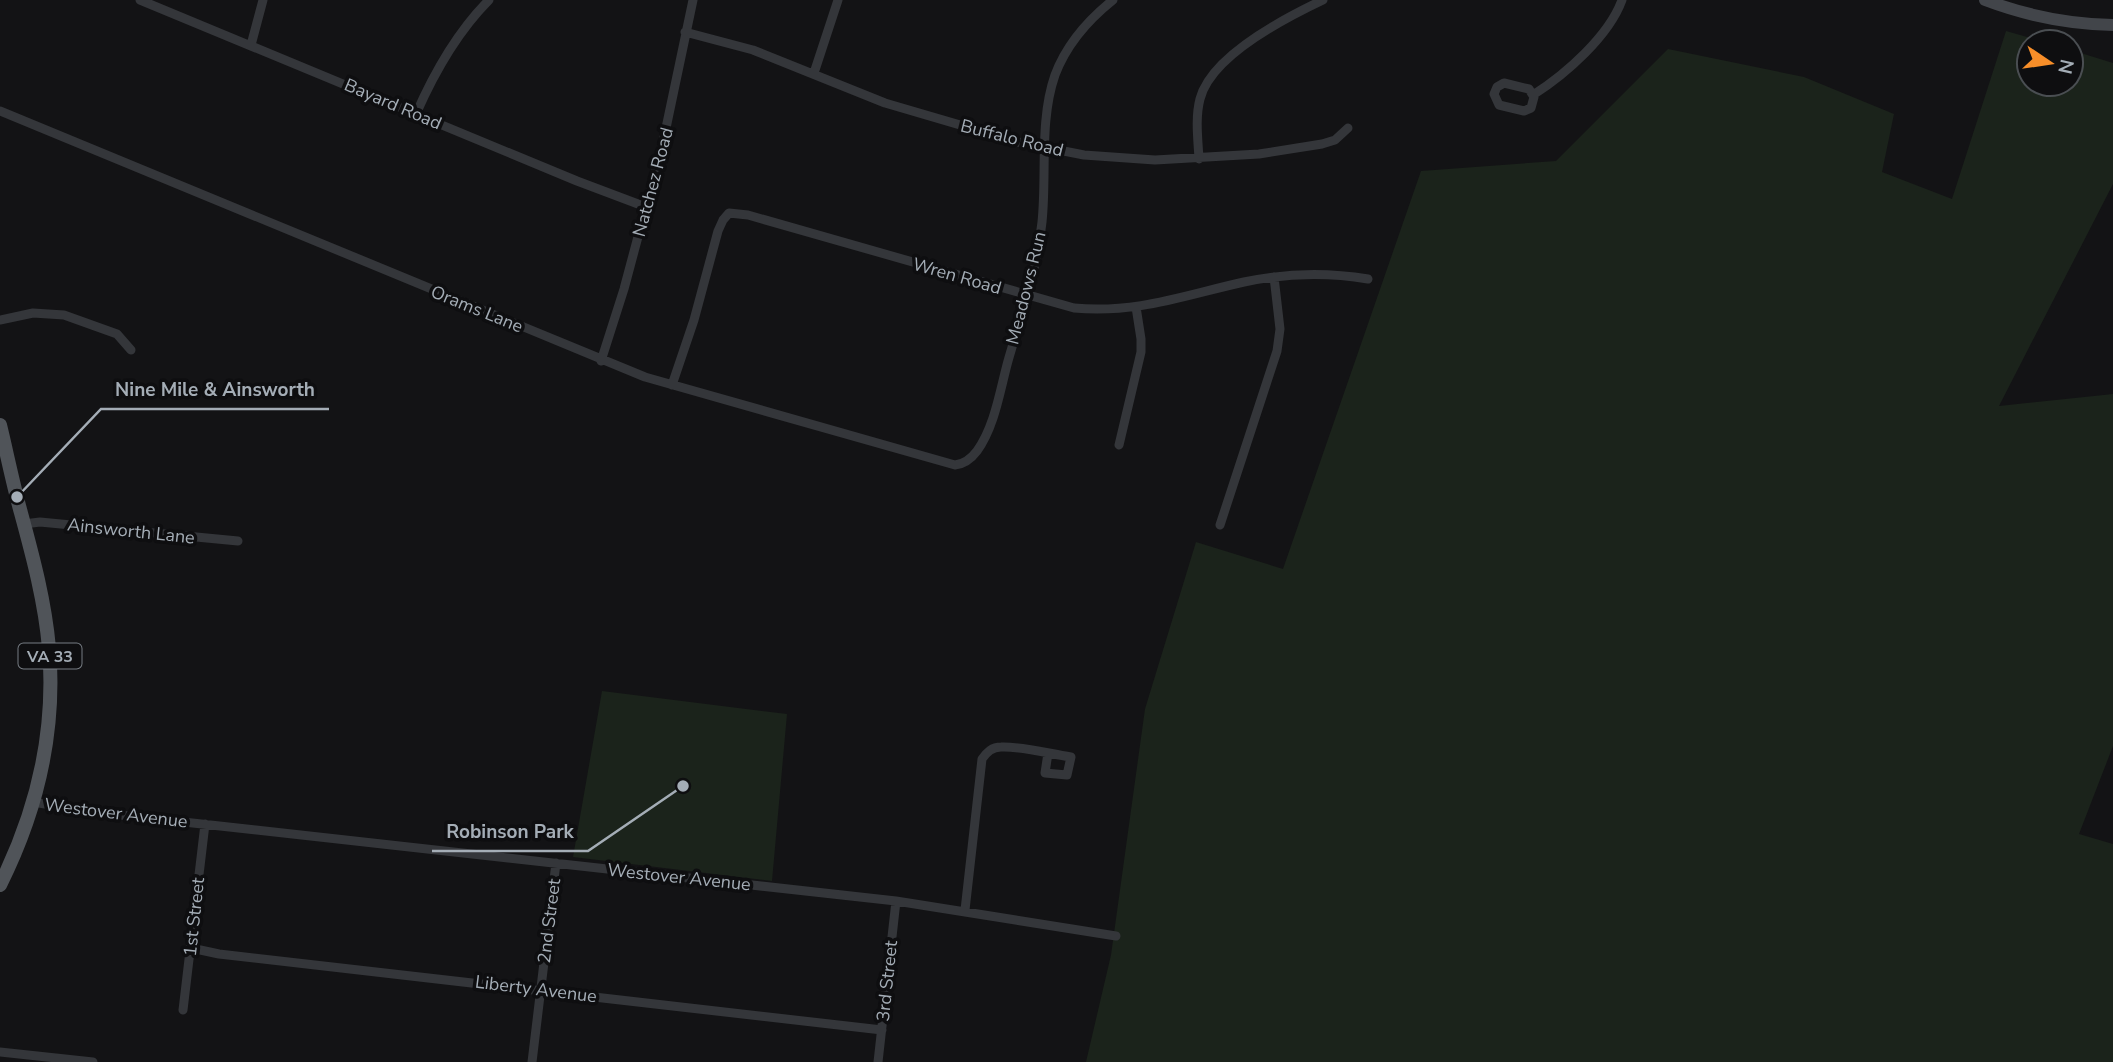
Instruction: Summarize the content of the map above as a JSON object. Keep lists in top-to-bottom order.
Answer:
{
  "streets": {
    "main road": ["VA 33"],
    "street": [
      "Bayard Road",
      "Buffalo Road",
      "Natchez Road",
      "Wren Road",
      "Meadows Run",
      "Orams Lane",
      "Ainsworth Lane",
      "Westover Avenue",
      "1st Street",
      "2nd Street",
      "3rd Street",
      "Liberty Avenue"
    ]
  },
  "crossings": [
    ["Bayard Road", "Natchez Road"],
    ["Buffalo Road", "Natchez Road"],
    ["Buffalo Road", "Meadows Run"],
    ["Natchez Road", "Orams Lane"],
    ["Wren Road", "Meadows Run"],
    ["Wren Road", "Orams Lane"],
    ["Meadows Run", "Orams Lane"],
    ["Ainsworth Lane", "VA 33"],
    ["VA 33", "Westover Avenue"],
    ["Westover Avenue", "1st Street"],
    ["Westover Avenue", "2nd Street"],
    ["Westover Avenue", "3rd Street"],
    ["1st Street", "Liberty Avenue"],
    ["2nd Street", "Liberty Avenue"],
    ["3rd Street", "Liberty Avenue"]
  ],
  "places": ["Nine Mile & Ainsworth", "Robinson Park"],
  "north": "right"
}
